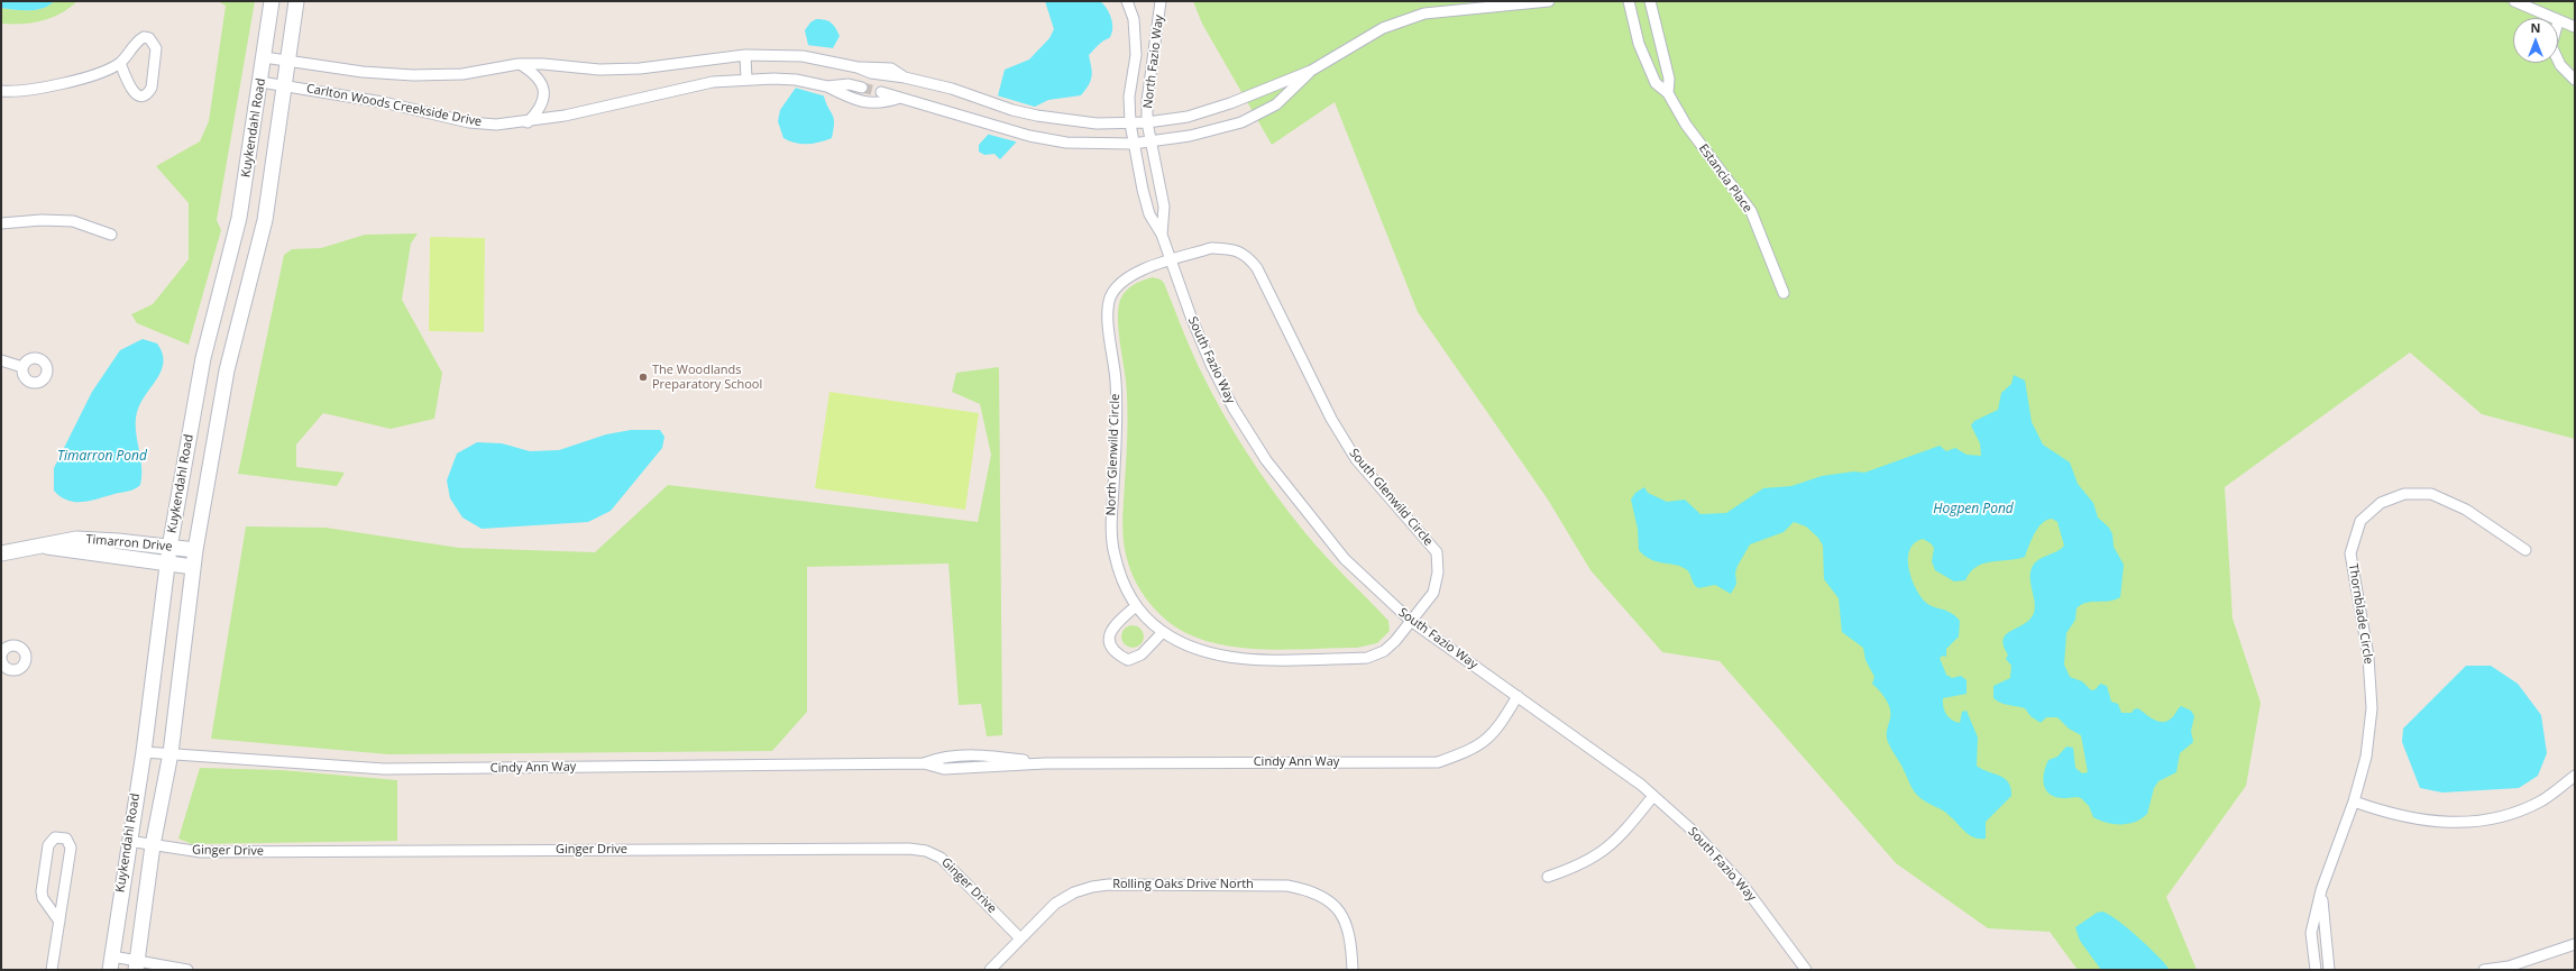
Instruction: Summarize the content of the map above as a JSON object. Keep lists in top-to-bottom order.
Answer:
{
  "streets": {
    "main road": ["Kuykendahl Road", "Timarron Drive"],
    "street": [
      "North Fazio Way",
      "Carlton Woods Creekside Drive",
      "Estancia Place",
      "South Fazio Way",
      "North Glenwild Circle",
      "South Glenwild Circle",
      "Thornblade Circle",
      "Cindy Ann Way",
      "Ginger Drive",
      "Rolling Oaks Drive North"
    ]
  },
  "crossings": [
    ["North Fazio Way", "Carlton Woods Creekside Drive"],
    ["North Fazio Way", "South Fazio Way"],
    ["Carlton Woods Creekside Drive", "Kuykendahl Road"],
    ["Carlton Woods Creekside Drive", "South Fazio Way"],
    ["Kuykendahl Road", "Timarron Drive"],
    ["Kuykendahl Road", "Cindy Ann Way"],
    ["Kuykendahl Road", "Ginger Drive"],
    ["South Fazio Way", "North Glenwild Circle"],
    ["South Fazio Way", "South Glenwild Circle"],
    ["South Fazio Way", "Cindy Ann Way"],
    ["North Glenwild Circle", "South Glenwild Circle"],
    ["Ginger Drive", "Rolling Oaks Drive North"]
  ],
  "water": ["Timarron Pond", "Hogpen Pond"],
  "places": ["The Woodlands Preparatory School"],
  "north": "top"
}
